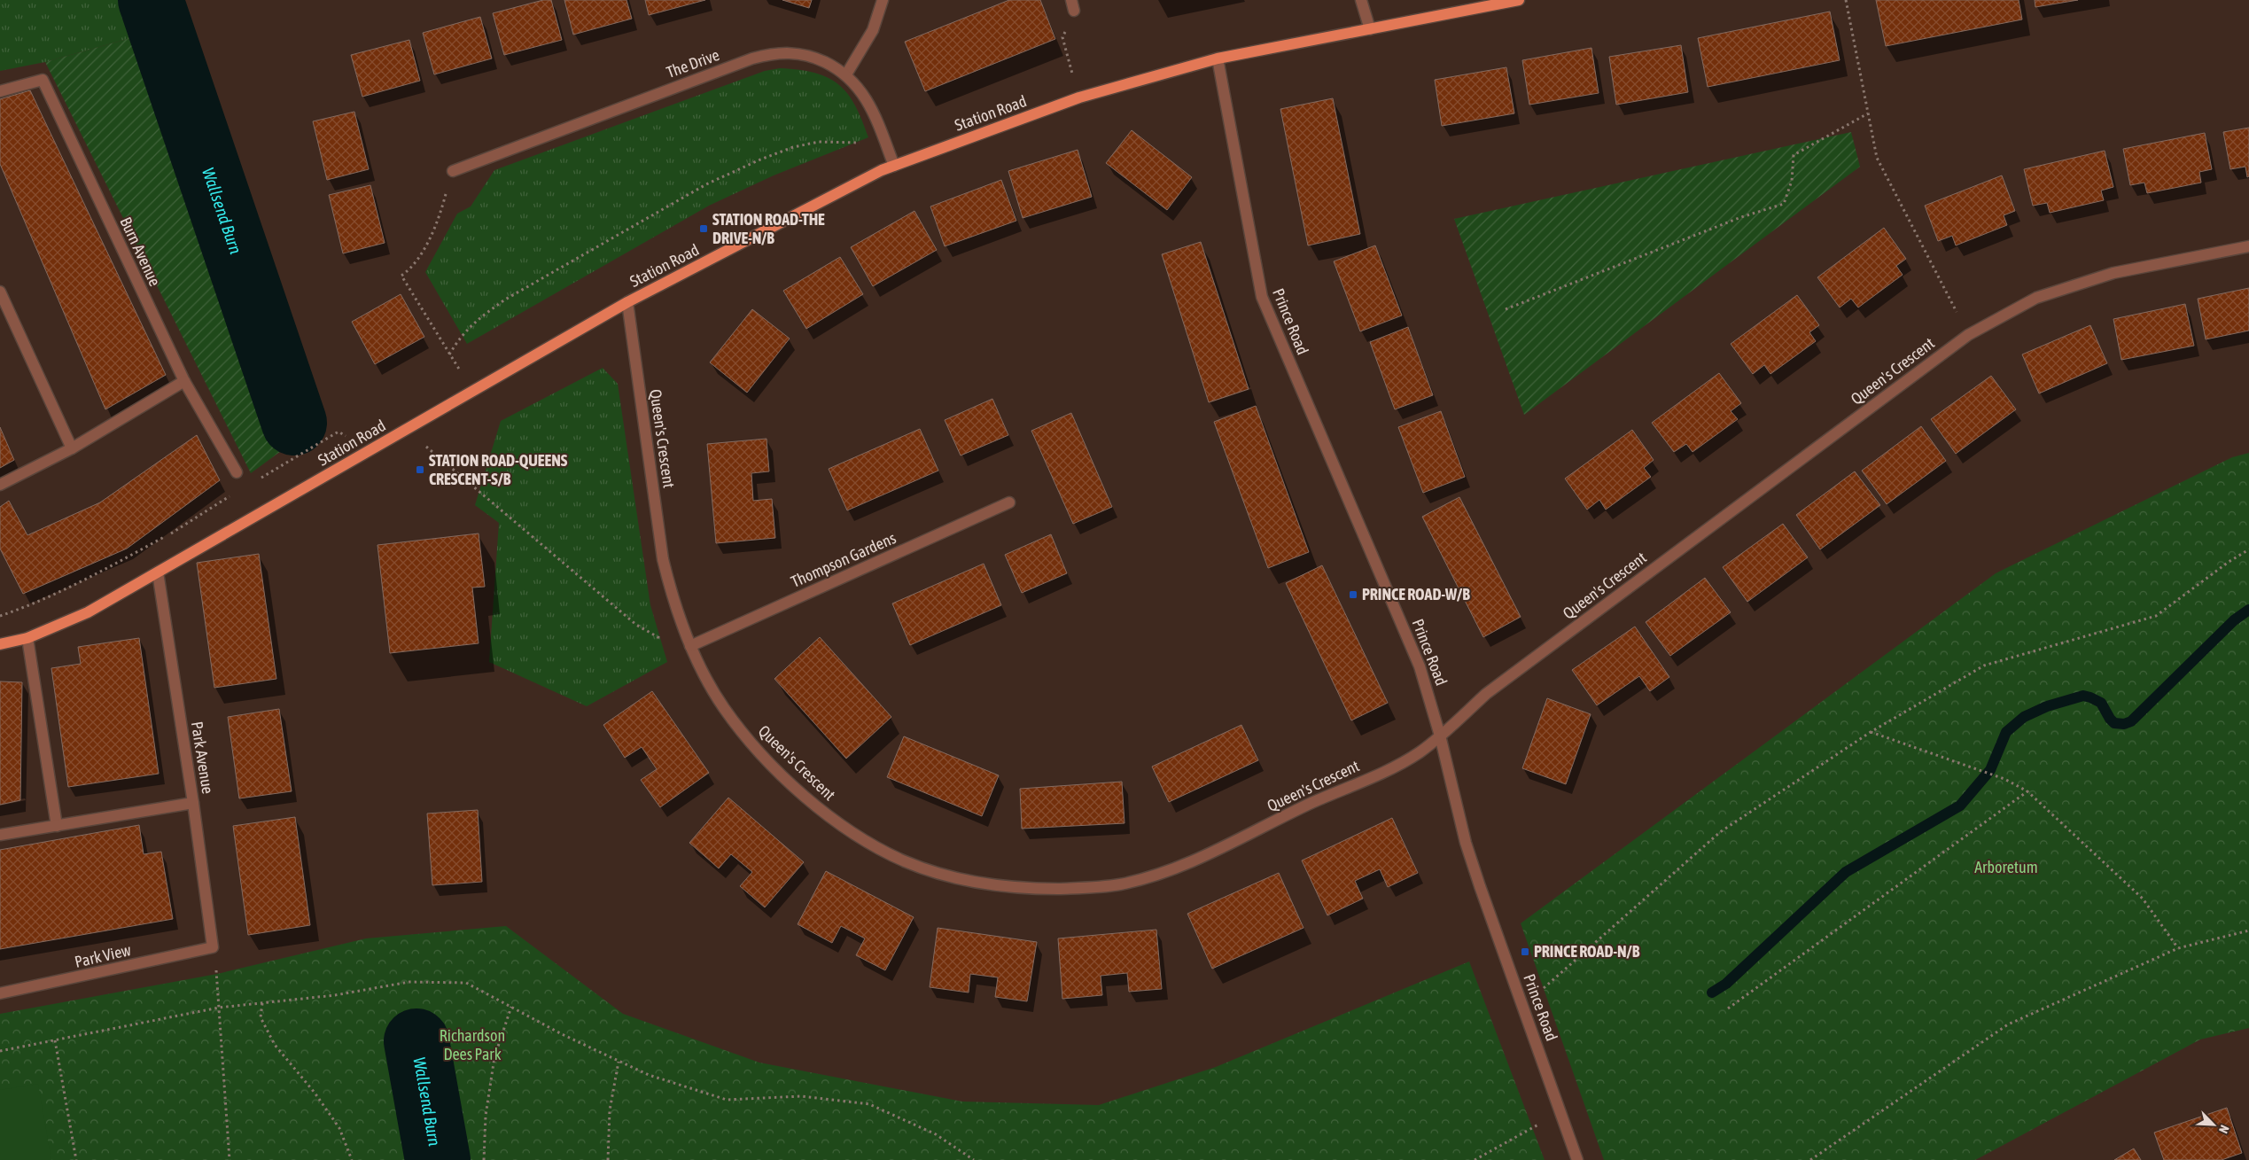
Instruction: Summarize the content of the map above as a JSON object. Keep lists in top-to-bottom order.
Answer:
{
  "streets": {
    "main road": ["Station Road"],
    "street": [
      "The Drive",
      "Burn Avenue",
      "Prince Road",
      "Queen's Crescent",
      "Thompson Gardens",
      "Park Avenue",
      "Park View"
    ]
  },
  "crossings": [
    ["The Drive", "Station Road"],
    ["Station Road", "Prince Road"],
    ["Station Road", "Queen's Crescent"],
    ["Station Road", "Park Avenue"],
    ["Prince Road", "Queen's Crescent"],
    ["Queen's Crescent", "Thompson Gardens"],
    ["Park Avenue", "Park View"]
  ],
  "water": ["Wallsend Burn"],
  "parks": ["Arboretum", "Richardson Dees Park"],
  "places": {
    "transit": [
      "STATION ROAD-THE DRIVE-N/B",
      "STATION ROAD-QUEENS CRESCENT-S/B",
      "PRINCE ROAD-W/B",
      "PRINCE ROAD-N/B"
    ]
  },
  "north": "bottom right"
}
